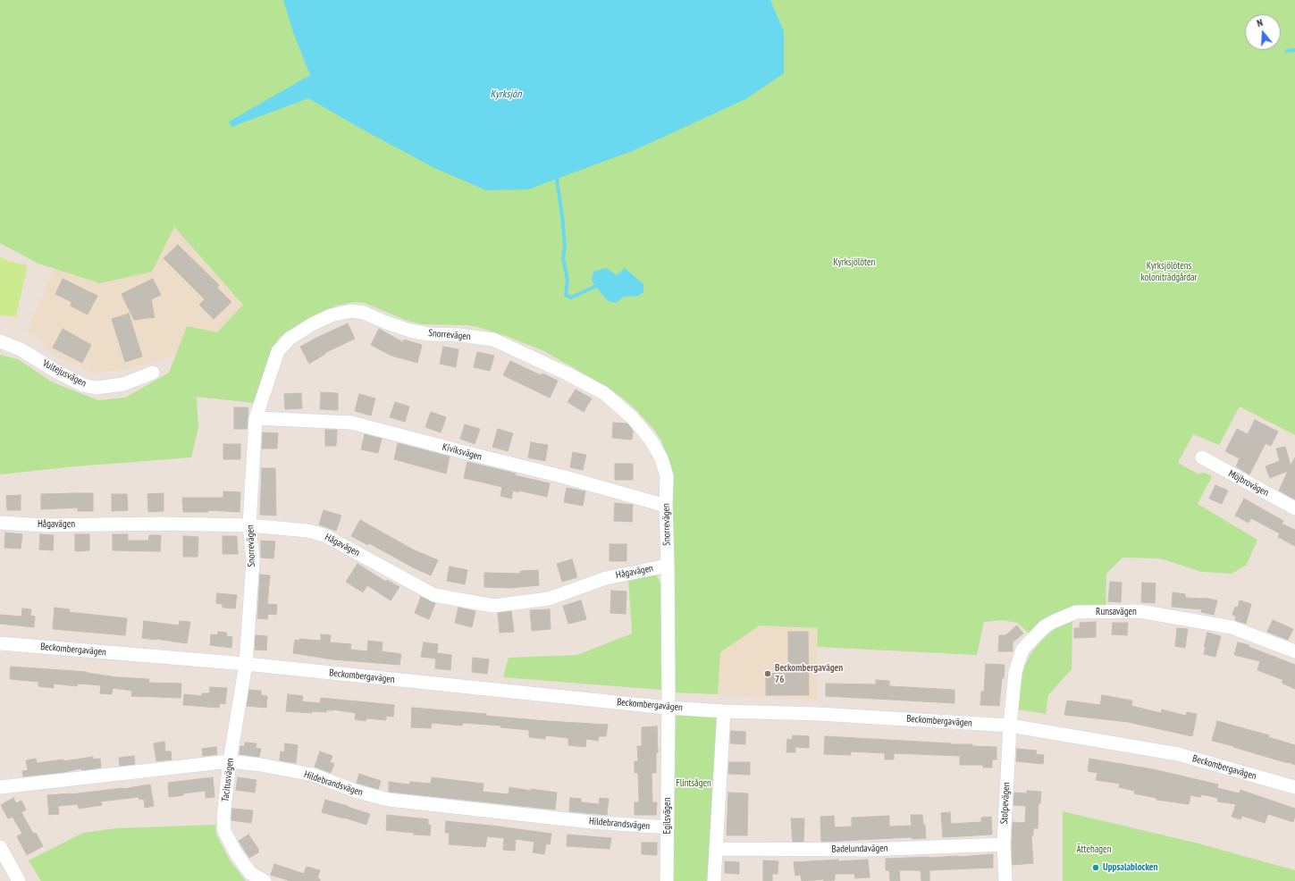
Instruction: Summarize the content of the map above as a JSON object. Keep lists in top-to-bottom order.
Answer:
{
  "streets": {
    "street": [
      "Snorrevägen",
      "Vultejusvägen",
      "Kiviksvägen",
      "Möjbrovägen",
      "Hågavägen",
      "Runsavägen",
      "Beckombergavägen",
      "Tacitusvägen",
      "Hildebrandsvägen",
      "Stolpevägen",
      "Egilsvägen",
      "Badelundavägen"
    ]
  },
  "crossings": [
    ["Snorrevägen", "Kiviksvägen"],
    ["Snorrevägen", "Hågavägen"],
    ["Snorrevägen", "Beckombergavägen"],
    ["Snorrevägen", "Tacitusvägen"],
    ["Snorrevägen", "Egilsvägen"],
    ["Runsavägen", "Beckombergavägen"],
    ["Runsavägen", "Stolpevägen"],
    ["Beckombergavägen", "Tacitusvägen"],
    ["Beckombergavägen", "Stolpevägen"],
    ["Beckombergavägen", "Egilsvägen"],
    ["Tacitusvägen", "Hildebrandsvägen"],
    ["Hildebrandsvägen", "Egilsvägen"],
    ["Stolpevägen", "Badelundavägen"]
  ],
  "water": ["Kyrksjön"],
  "parks": [
    "Kyrksjölöten",
    "Kyrksjölötens koloniträdgårdar",
    "Flintsågen",
    "Ättehagen"
  ],
  "places": ["Beckombergavägen 76", "Uppsalablocken"],
  "north": "top"
}
